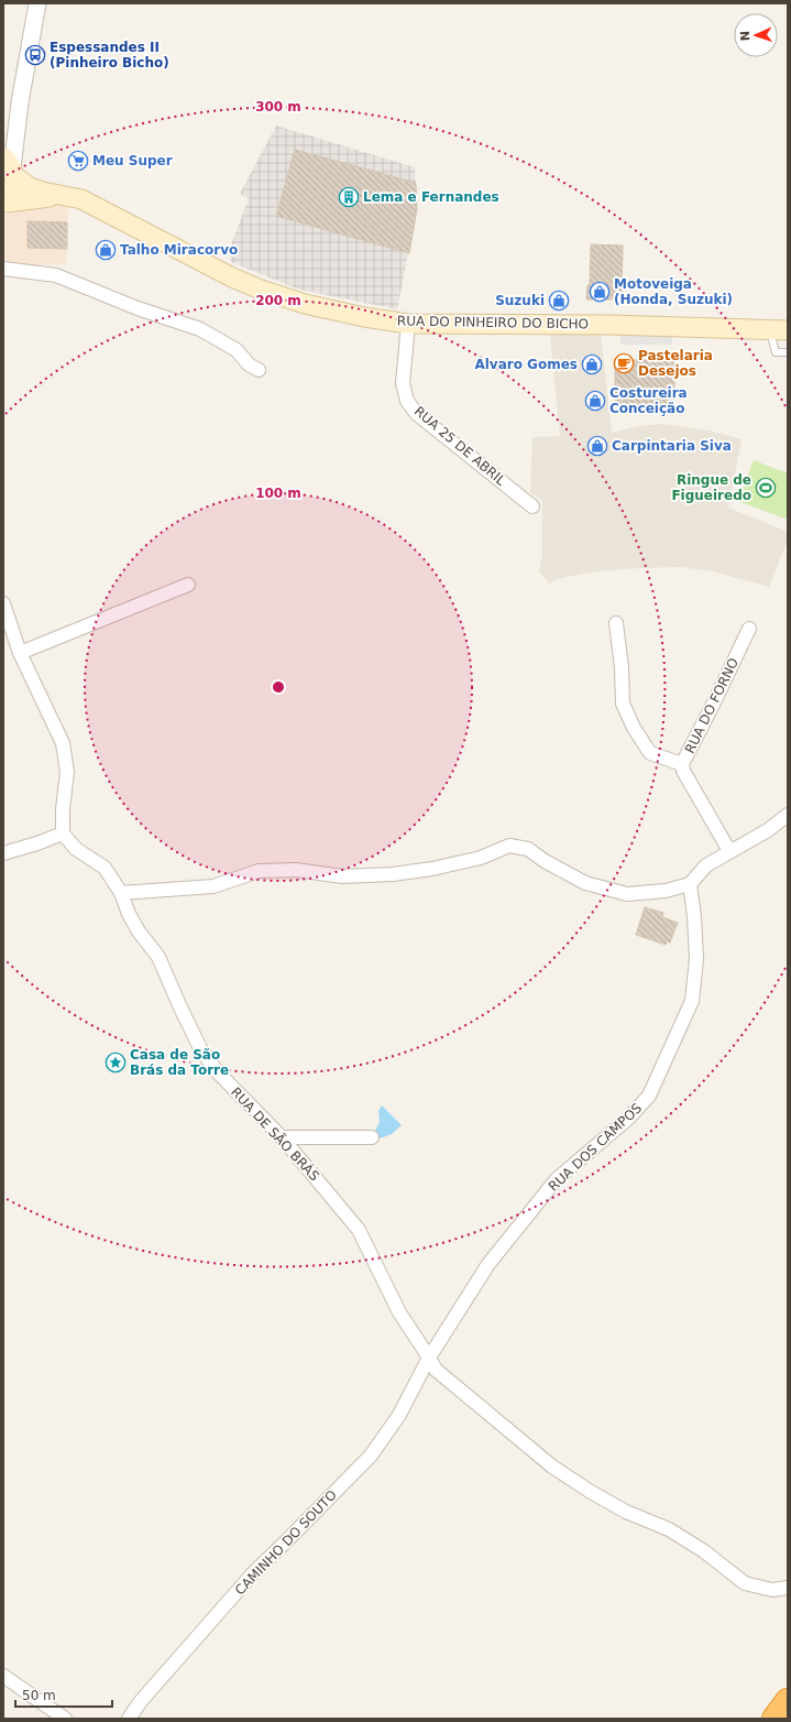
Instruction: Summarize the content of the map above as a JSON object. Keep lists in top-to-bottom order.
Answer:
{
  "streets": {
    "main road": ["RUA DO PINHEIRO DO BICHO"],
    "street": [
      "RUA 25 DE ABRIL",
      "RUA DO FORNO",
      "RUA DE SÃO BRÁS",
      "RUA DOS CAMPOS",
      "CAMINHO DO SOUTO"
    ]
  },
  "crossings": [
    ["RUA DO PINHEIRO DO BICHO", "RUA 25 DE ABRIL"],
    ["RUA DE SÃO BRÁS", "RUA DOS CAMPOS"],
    ["RUA DE SÃO BRÁS", "CAMINHO DO SOUTO"],
    ["RUA DOS CAMPOS", "CAMINHO DO SOUTO"]
  ],
  "places": {
    "bus stop": ["Espessandes II (Pinheiro Bicho)"],
    "supermarket": ["Meu Super"],
    "building": ["Lema e Fernandes"],
    "shop": [
      "Talho Miracorvo",
      "Motoveiga (Honda, Suzuki)",
      "Suzuki",
      "Alvaro Gomes",
      "Costureira Conceição",
      "Carpintaria Siva"
    ],
    "cafe": ["Pastelaria Desejos"],
    "sports": ["Ringue de Figueiredo"],
    "place": ["Casa de São Brás da Torre"]
  },
  "scale_bar": "50 m",
  "north": "left",
  "rings": ["300 m", "200 m", "100 m"]
}
